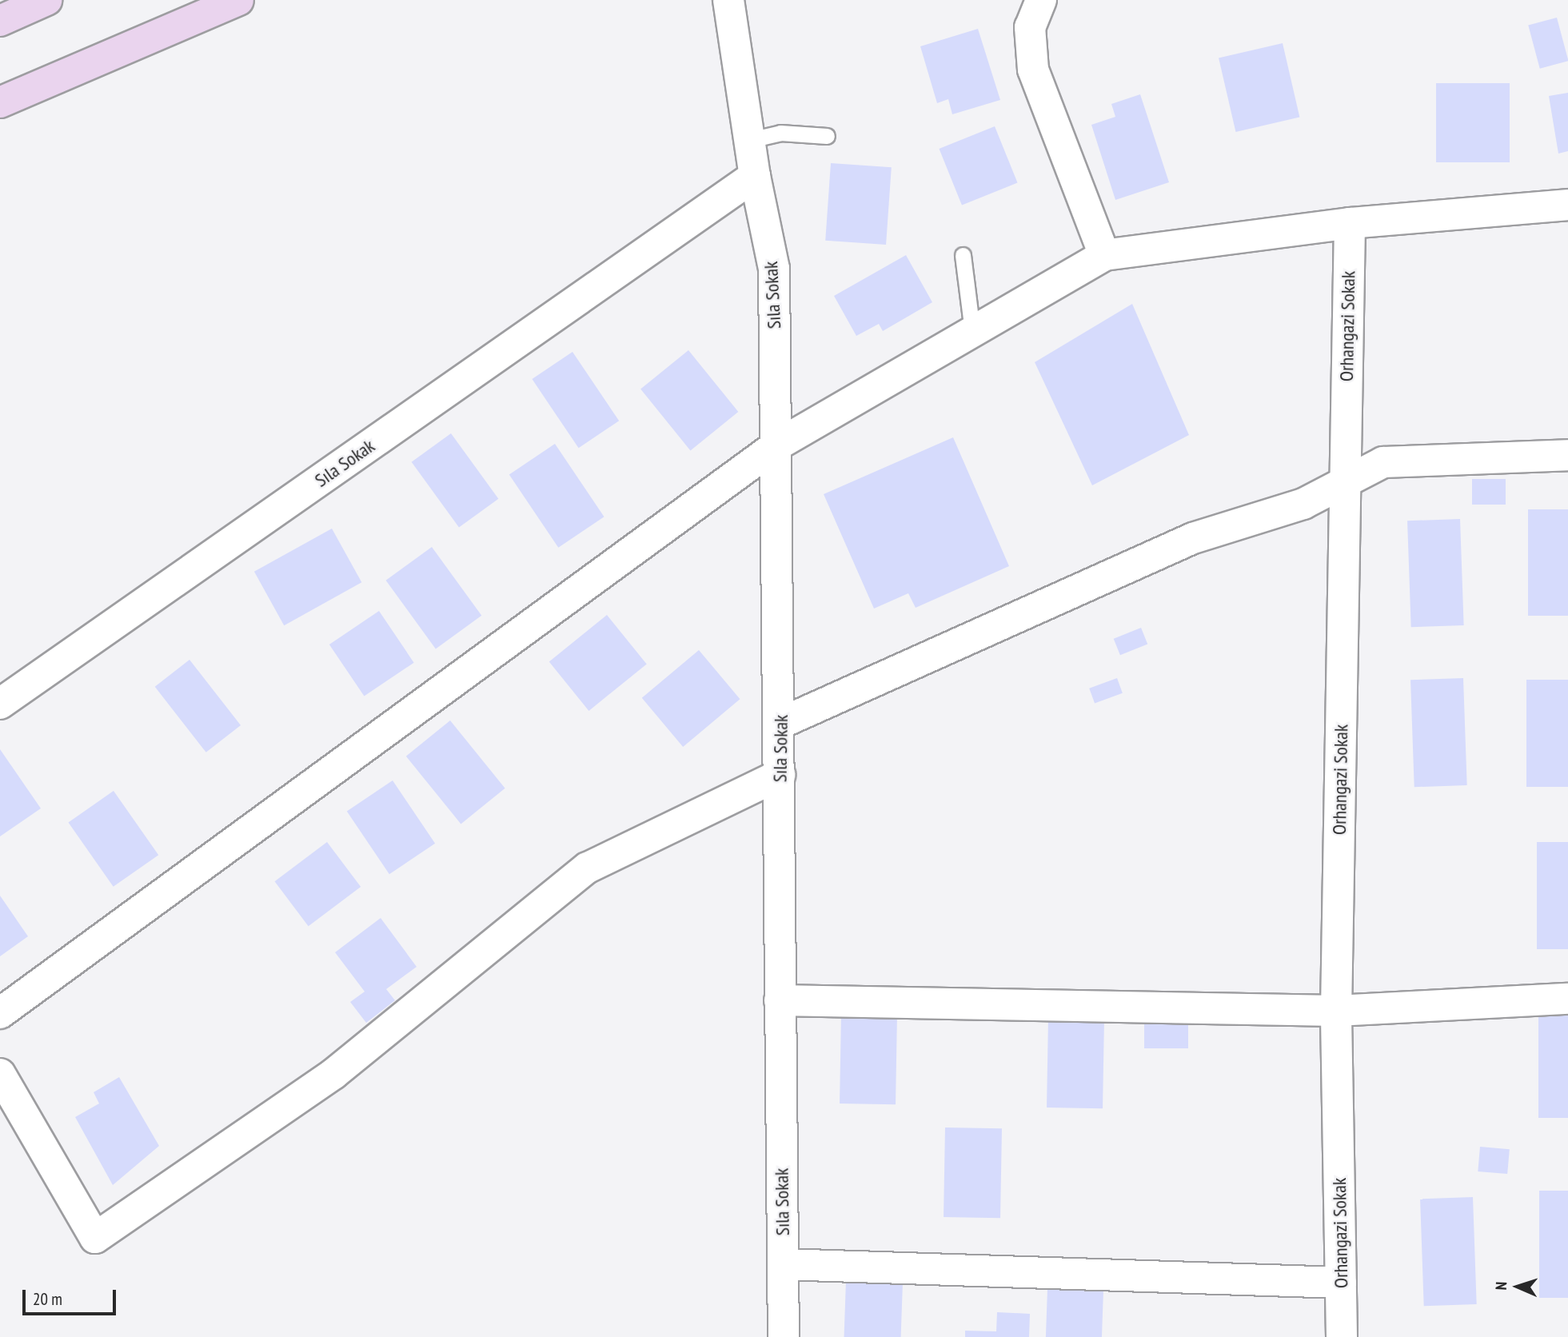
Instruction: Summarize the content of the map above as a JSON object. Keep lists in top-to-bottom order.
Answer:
{
  "streets": {
    "street": ["Sıla Sokak", "Orhangazi Sokak"]
  },
  "scale_bar": "20 m",
  "north": "left"
}
